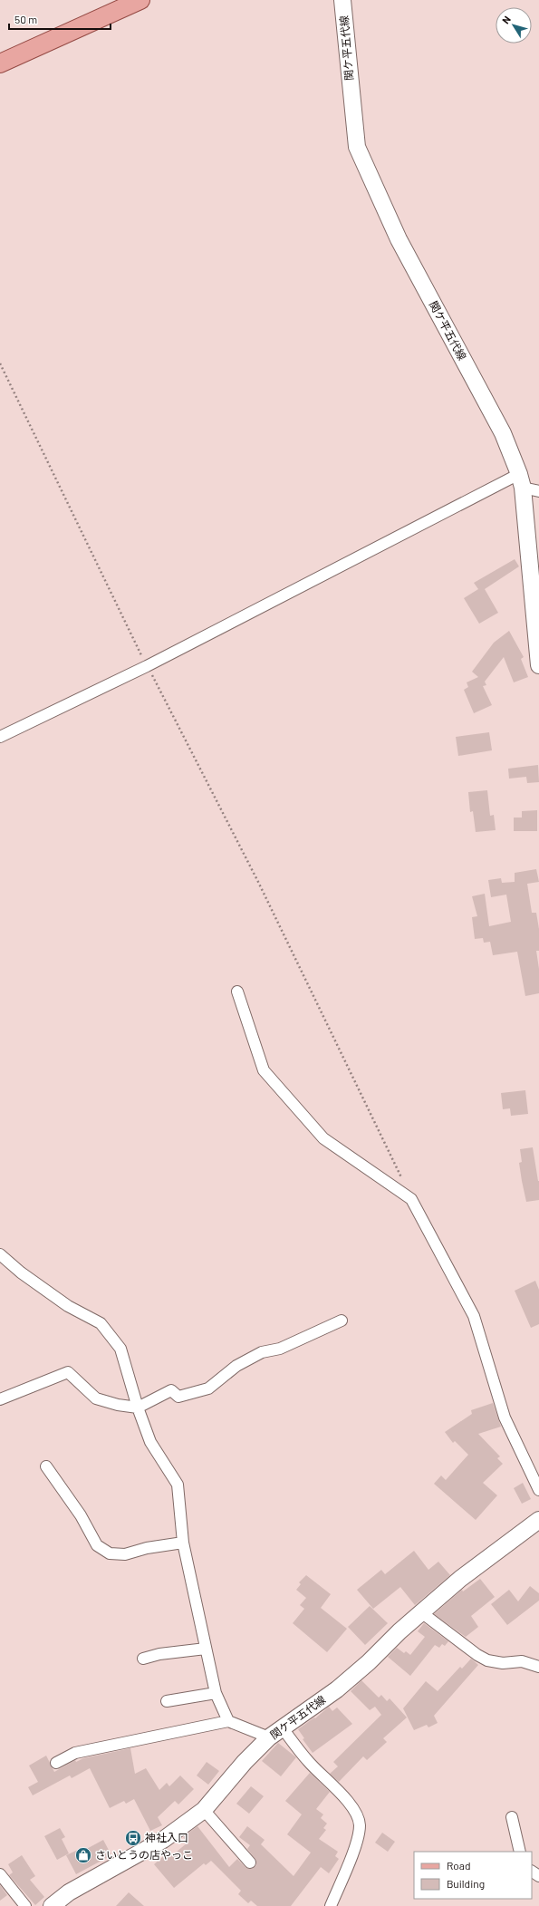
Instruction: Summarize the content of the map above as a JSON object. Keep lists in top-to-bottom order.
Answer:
{
  "streets": {
    "main road": ["関ケ平五代線"]
  },
  "places": {
    "bus stop": ["神社入口"],
    "shop": ["さいとうの店やっこ"]
  },
  "legend": ["Road", "Building"],
  "scale_bar": "50 m",
  "north": "top left"
}
